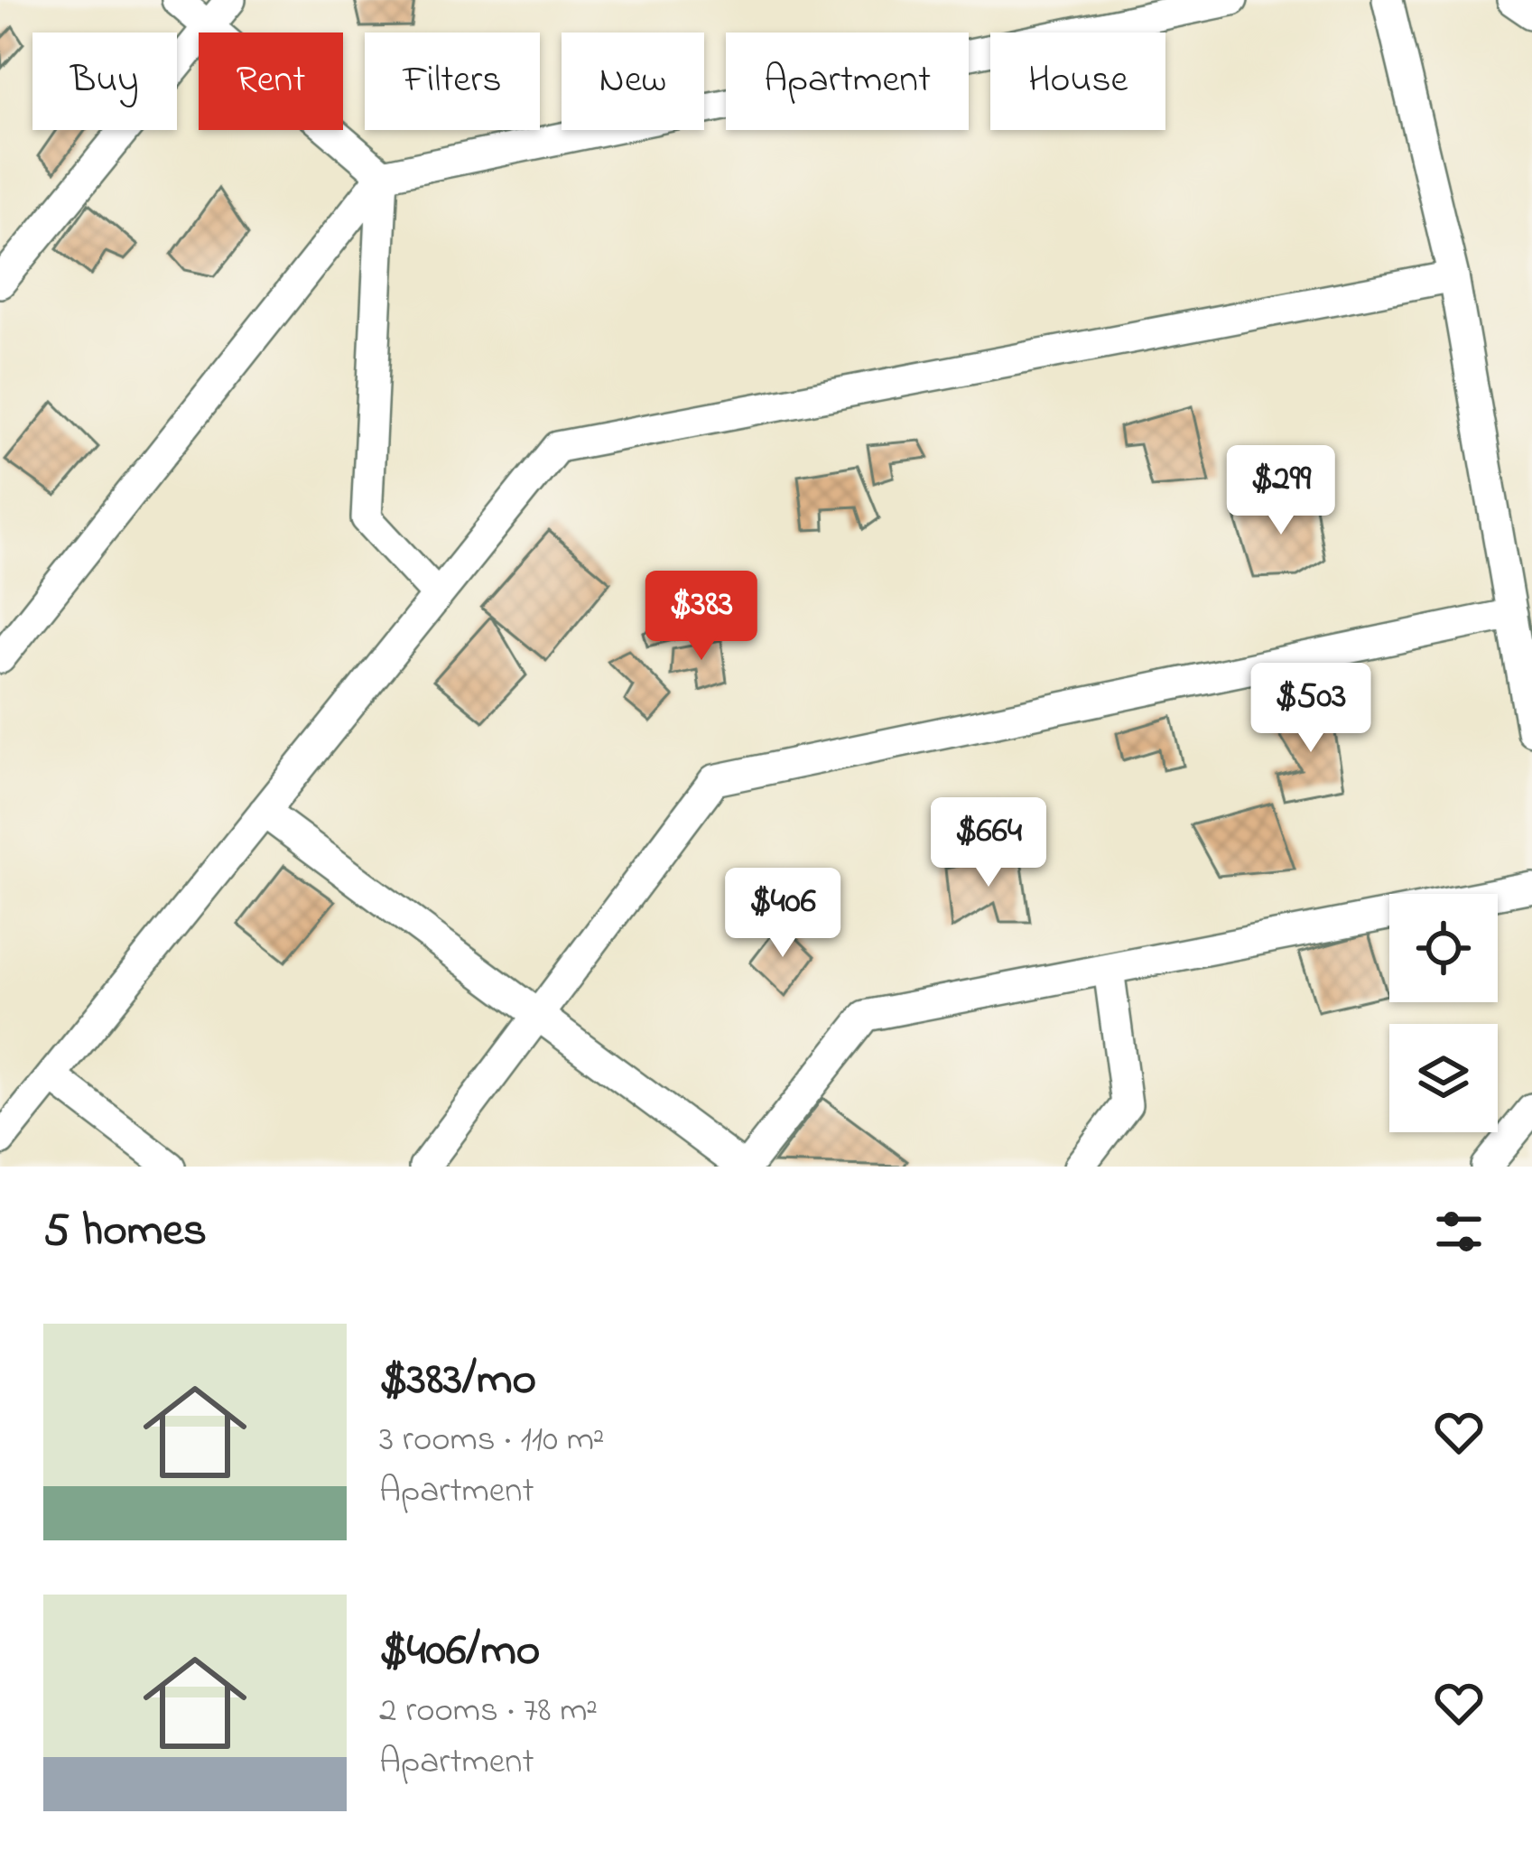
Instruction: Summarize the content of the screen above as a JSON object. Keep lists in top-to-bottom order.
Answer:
{
  "page": {
    "chip": [
      "Buy",
      "Rent",
      "Filters",
      "New",
      "Apartment",
      "House"
    ],
    "price": [
      "$299",
      "$383",
      "$503",
      "$664",
      "$406"
    ],
    "heading": "5 homes",
    "list": [
      {
        "name": "$383/mo",
        "note": "3 rooms · 110 m² · Apartment"
      },
      {
        "name": "$406/mo",
        "note": "2 rooms · 78 m² · Apartment"
      }
    ]
  }
}
